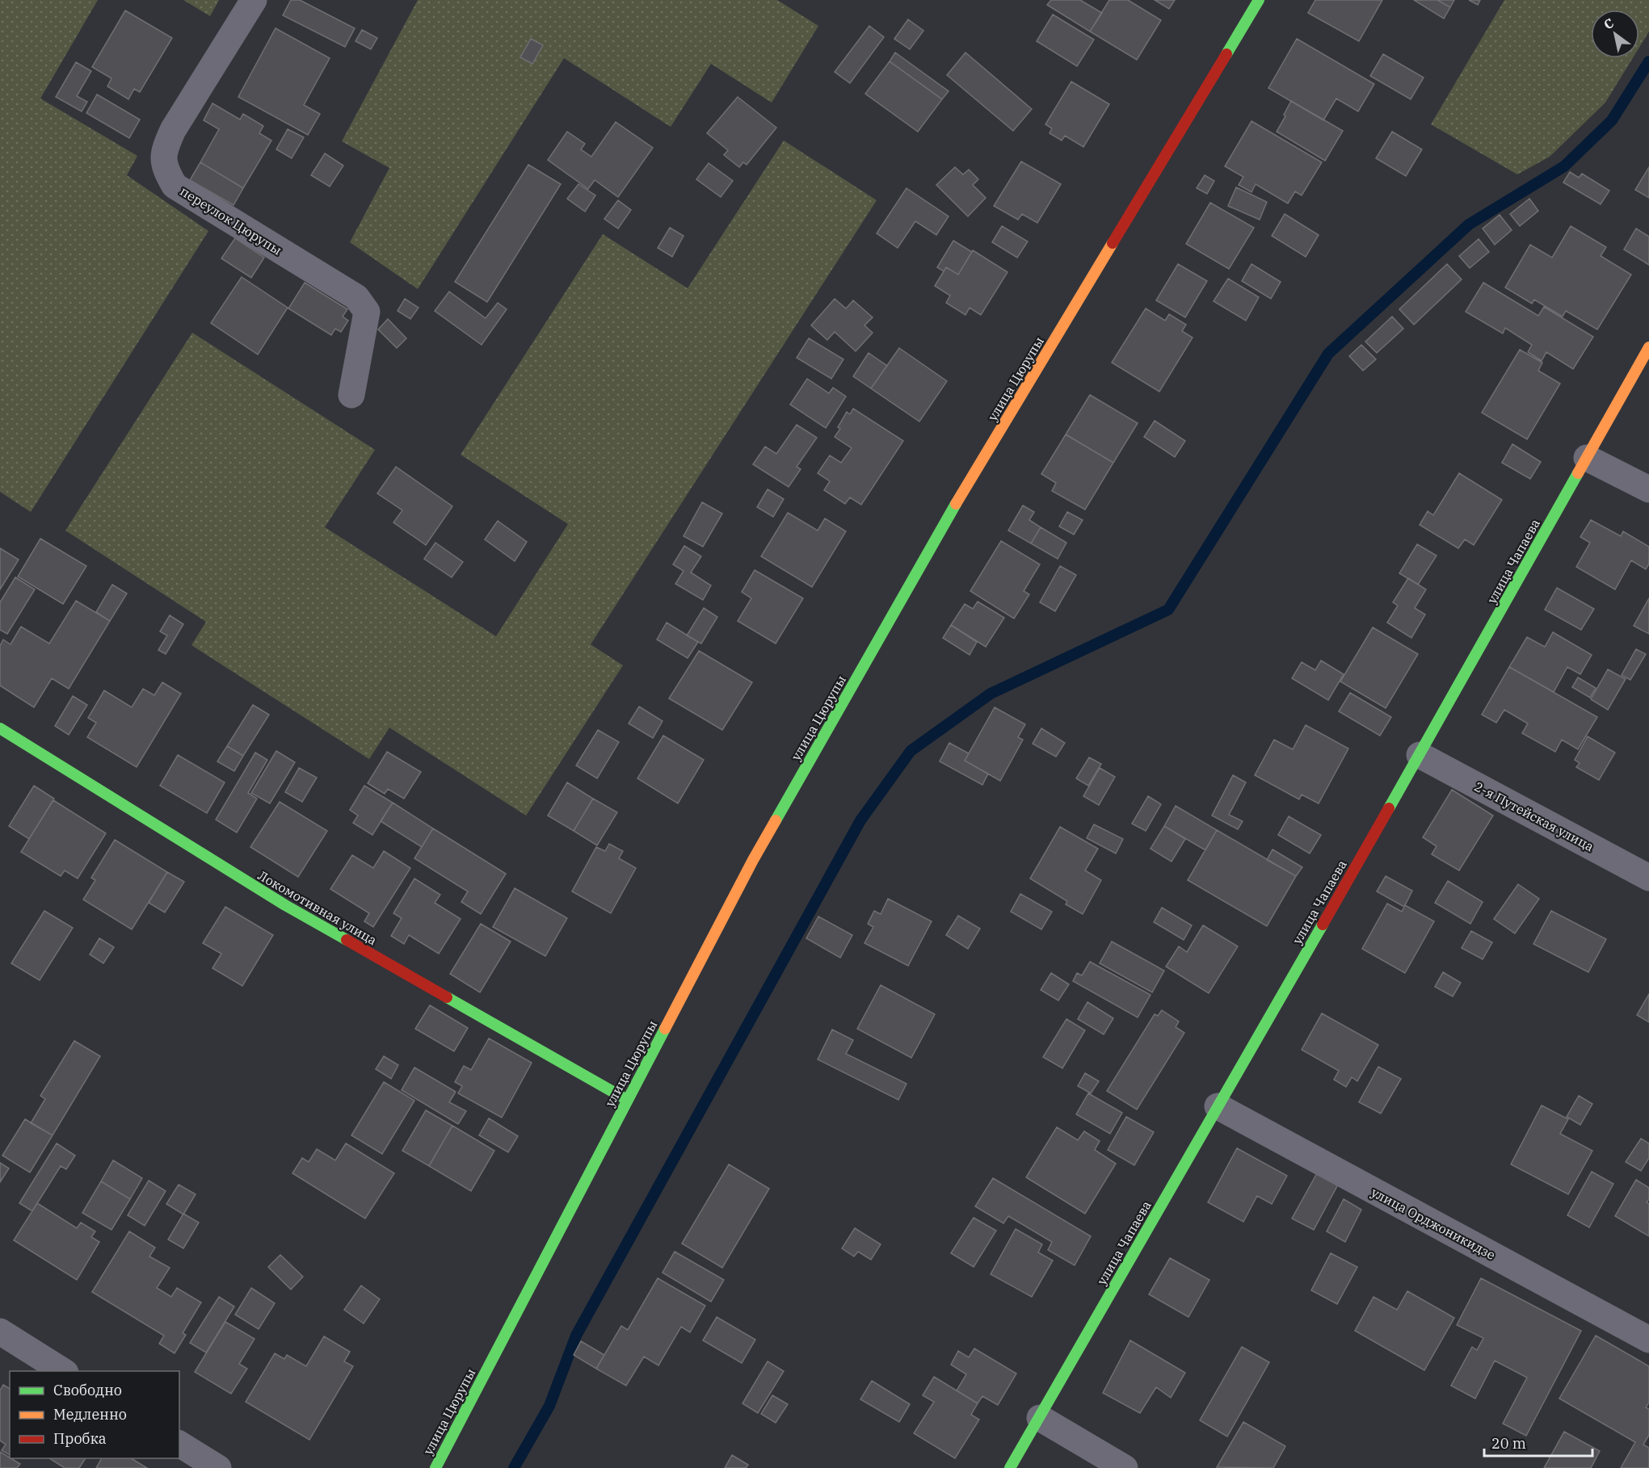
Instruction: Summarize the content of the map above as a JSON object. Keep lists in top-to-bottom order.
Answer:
{
  "streets": {
    "street": [
      "переулок Цюрупы",
      "улица Цюрупы",
      "улица Чапаева",
      "2-я Путейская улица",
      "Локомотивная улица",
      "улица Орджоникидзе"
    ]
  },
  "crossings": [
    ["улица Цюрупы", "Локомотивная улица"],
    ["улица Чапаева", "2-я Путейская улица"],
    ["улица Чапаева", "улица Орджоникидзе"]
  ],
  "legend": ["Свободно", "Медленно", "Пробка"],
  "scale_bar": "20 m",
  "north": "top left"
}
